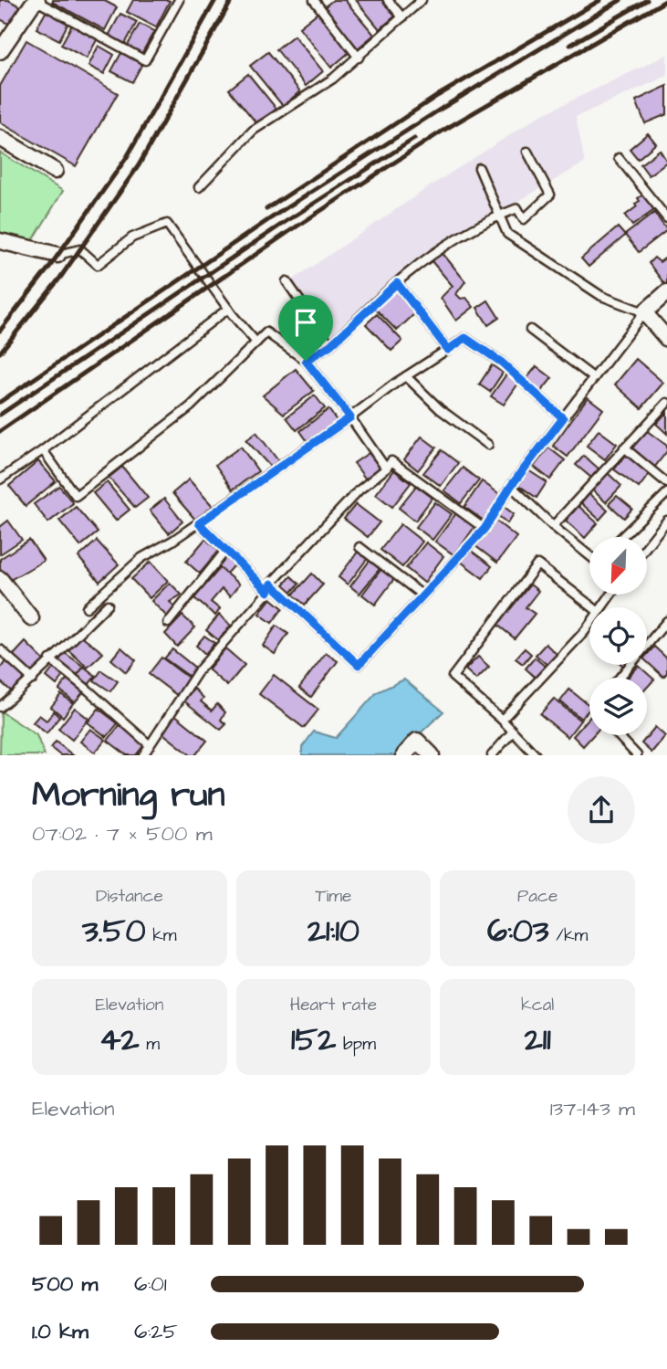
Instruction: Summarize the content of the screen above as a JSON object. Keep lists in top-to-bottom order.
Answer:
{
  "north": "bottom left",
  "page": {
    "heading": ["Morning run", "07:02 · 7 × 500 m"],
    "stats": [
      ["Distance", "3.50 km"],
      ["Time", "21:10"],
      ["Pace", "6:03 /km"],
      ["Elevation", "42 m"],
      ["Heart rate", "152 bpm"],
      ["kcal", "211"]
    ],
    "chart": ["Elevation", "137–143 m"],
    "list": [
      {
        "name": "500 m",
        "note": "6:01"
      },
      {
        "name": "1.0 km",
        "note": "6:25"
      }
    ]
  }
}
